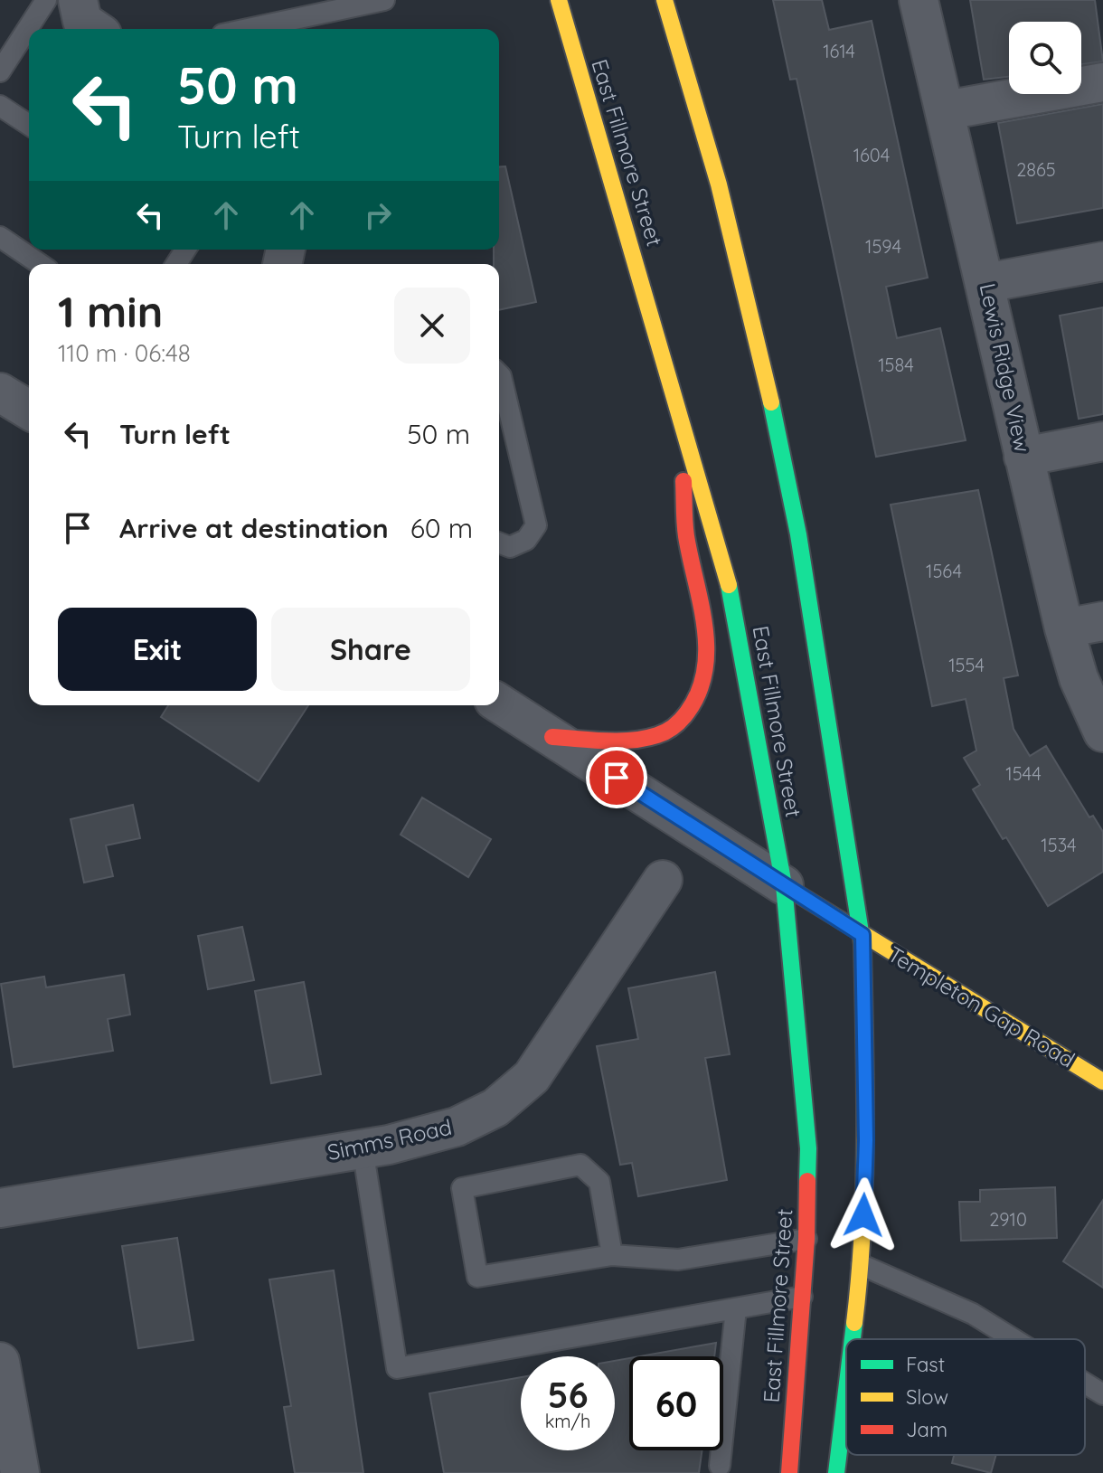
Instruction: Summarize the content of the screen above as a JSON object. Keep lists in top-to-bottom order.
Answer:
{
  "streets": {
    "main road": ["East Fillmore Street", "Templeton Gap Road"],
    "street": ["Lewis Ridge View", "Simms Road"]
  },
  "crossings": [
    ["East Fillmore Street", "Templeton Gap Road"]
  ],
  "house_numbers": [
    "1614",
    "1604",
    "2865",
    "1594",
    "1584",
    "1564",
    "1554",
    "1544",
    "1534",
    "2910"
  ],
  "legend": ["Fast", "Slow", "Jam"],
  "page": {
    "turn": ["50 m", "Turn left"],
    "heading": ["1 min", "110 m · 06:48"],
    "list": [
      {
        "name": "Turn left",
        "value": "50 m"
      },
      {
        "name": "Arrive at destination",
        "value": "60 m"
      }
    ],
    "buttons": ["Exit", "Share"],
    "speed": "56 km/h",
    "limit": "60"
  }
}
